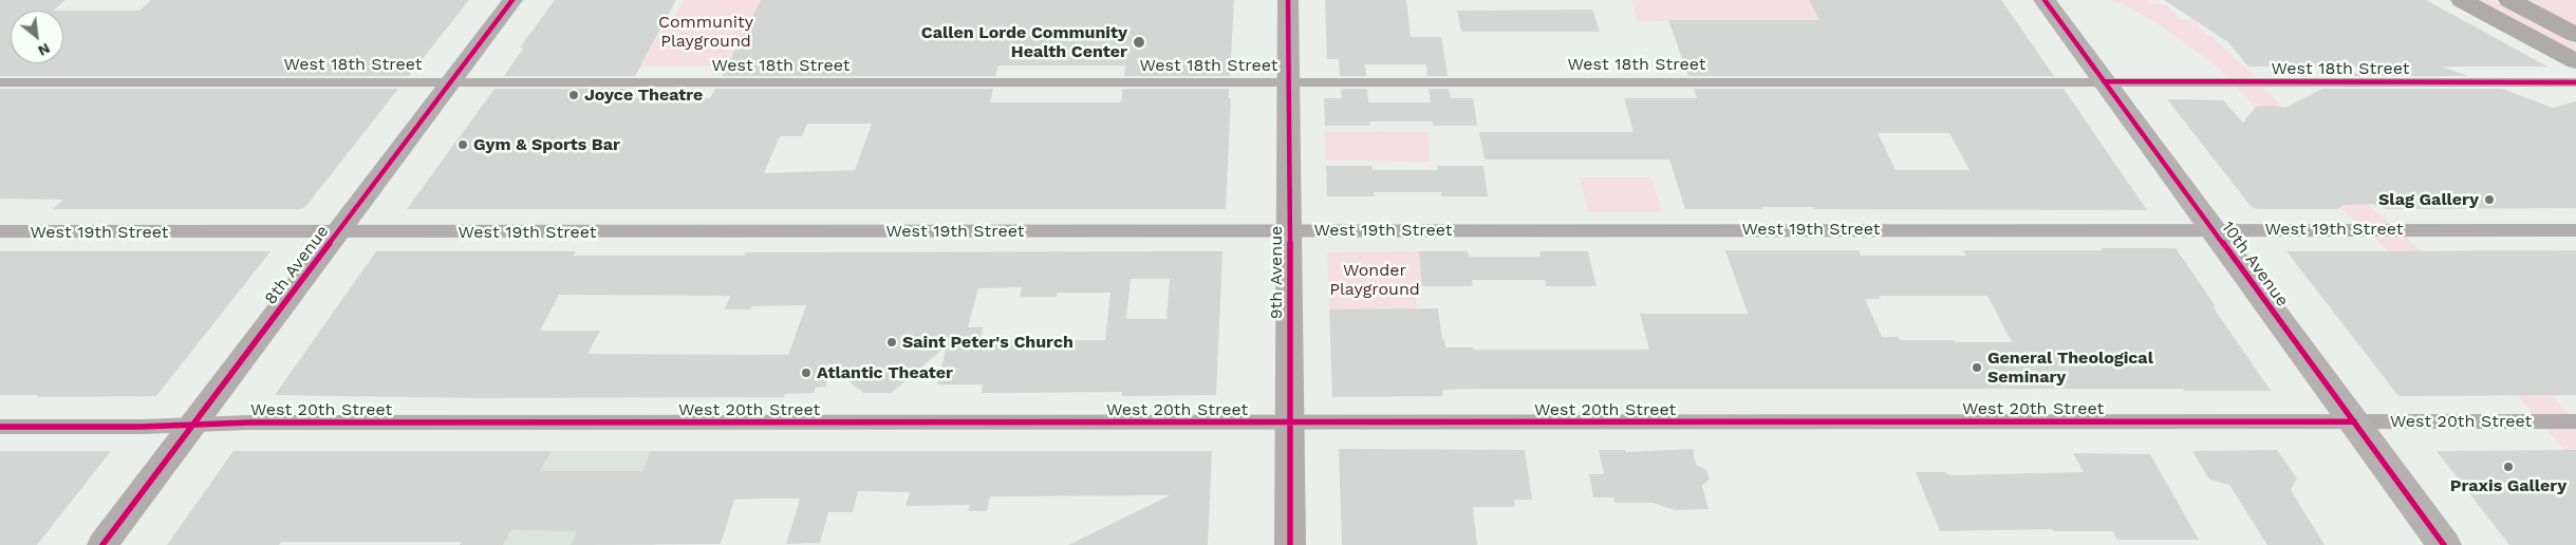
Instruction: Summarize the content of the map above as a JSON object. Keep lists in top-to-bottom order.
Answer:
{
  "streets": {
    "main road": ["10th Avenue", "8th Avenue", "9th Avenue"],
    "street": ["West 18th Street", "West 19th Street", "West 20th Street"]
  },
  "crossings": [
    ["West 18th Street", "10th Avenue"],
    ["West 18th Street", "8th Avenue"],
    ["West 18th Street", "9th Avenue"],
    ["West 19th Street", "10th Avenue"],
    ["West 19th Street", "8th Avenue"],
    ["West 19th Street", "9th Avenue"],
    ["10th Avenue", "West 20th Street"],
    ["8th Avenue", "West 20th Street"],
    ["9th Avenue", "West 20th Street"]
  ],
  "parks": ["Community Playground", "Wonder Playground"],
  "places": [
    "Callen Lorde Community Health Center",
    "Joyce Theatre",
    "Gym & Sports Bar",
    "Slag Gallery",
    "Saint Peter's Church",
    "General Theological Seminary",
    "Atlantic Theater",
    "Praxis Gallery"
  ],
  "north": "bottom right"
}
